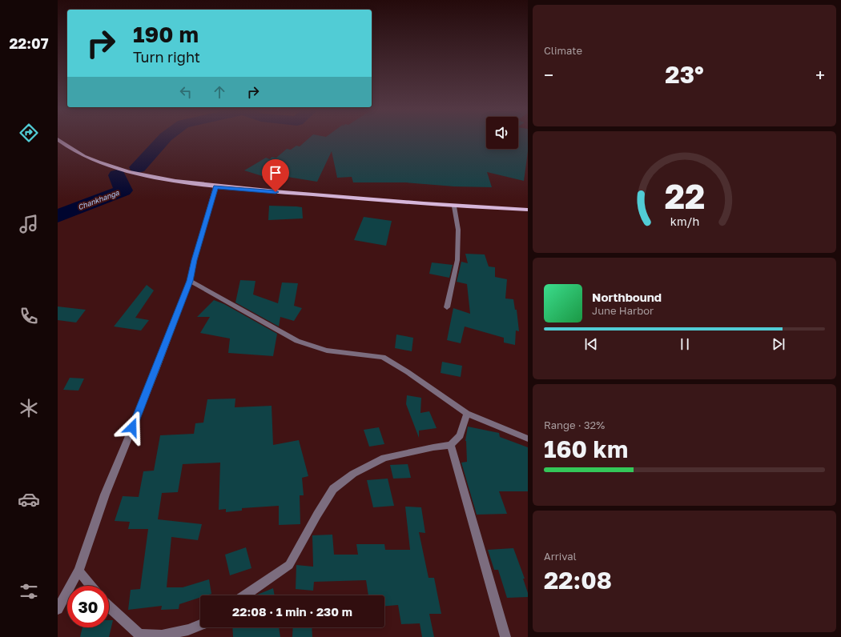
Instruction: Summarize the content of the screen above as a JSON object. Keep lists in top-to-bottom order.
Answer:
{
  "water": ["Chankhanga"],
  "page": {
    "tabs": "22:07",
    "tile": [
      "Climate",
      ["Range · 32%", "160 km"],
      ["Arrival", "22:08"]
    ],
    "turn": ["190 m", "Turn right"],
    "heat": ["−", "23°", "+"],
    "song": ["Northbound", "June Harbor"],
    "limit": "30",
    "trip": "22:08 · 1 min · 230 m",
    "gauge": ["22", "km/h"]
  }
}
